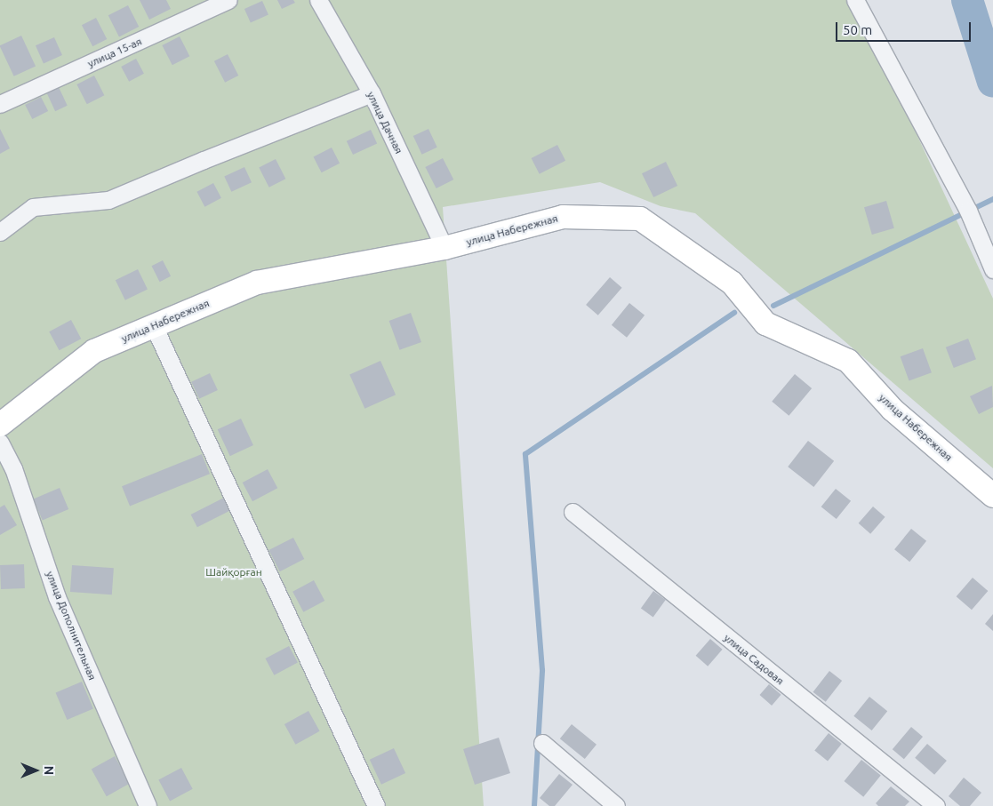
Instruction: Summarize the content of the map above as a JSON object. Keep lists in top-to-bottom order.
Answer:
{
  "streets": {
    "street": [
      "улица 15-ая",
      "улица Дачная",
      "улица Набережная",
      "улица Дополнительная",
      "улица Садовая"
    ]
  },
  "crossings": [
    ["улица Дачная", "улица Набережная"]
  ],
  "parks": ["Шайқорған"],
  "scale_bar": "50 m",
  "north": "right"
}
